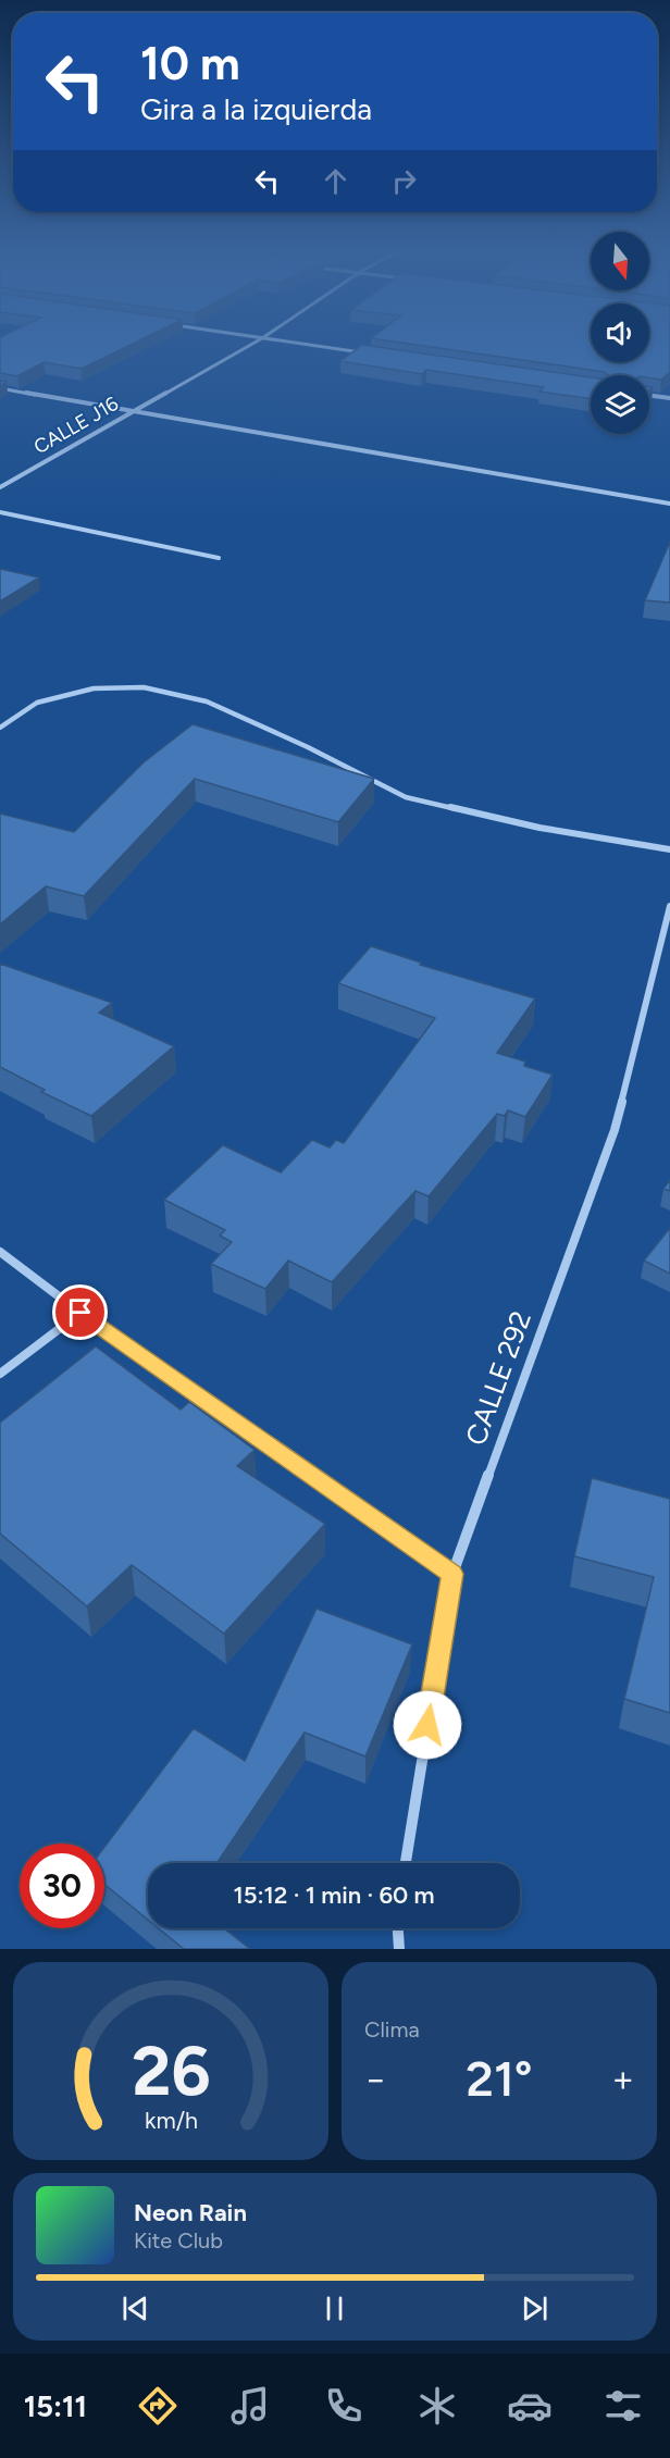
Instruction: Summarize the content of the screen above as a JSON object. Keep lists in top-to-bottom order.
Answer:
{
  "streets": {
    "street": ["CALLE J16", "CALLE 292"]
  },
  "north": "bottom",
  "page": {
    "turn": ["10 m", "Gira a la izquierda"],
    "limit": "30",
    "trip": "15:12 · 1 min · 60 m",
    "tile": "Clima",
    "heat": ["−", "21°", "+"],
    "song": ["Neon Rain", "Kite Club"],
    "tabs": "15:11",
    "gauge": ["26", "km/h"]
  }
}
